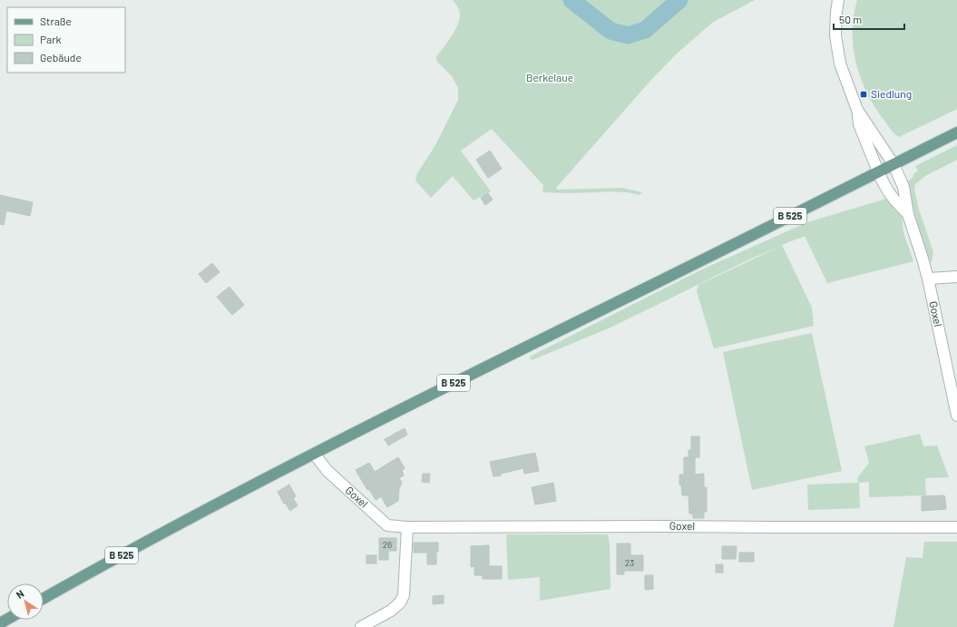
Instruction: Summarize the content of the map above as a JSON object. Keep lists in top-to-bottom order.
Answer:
{
  "streets": {
    "main road": ["B 525"],
    "street": ["Goxel"]
  },
  "crossings": [
    ["B 525", "Goxel"]
  ],
  "parks": ["Berkelaue"],
  "places": {
    "transit": ["Siedlung"]
  },
  "house_numbers": ["26", "23"],
  "legend": ["Straße", "Park", "Gebäude"],
  "scale_bar": "50 m",
  "north": "top left"
}
